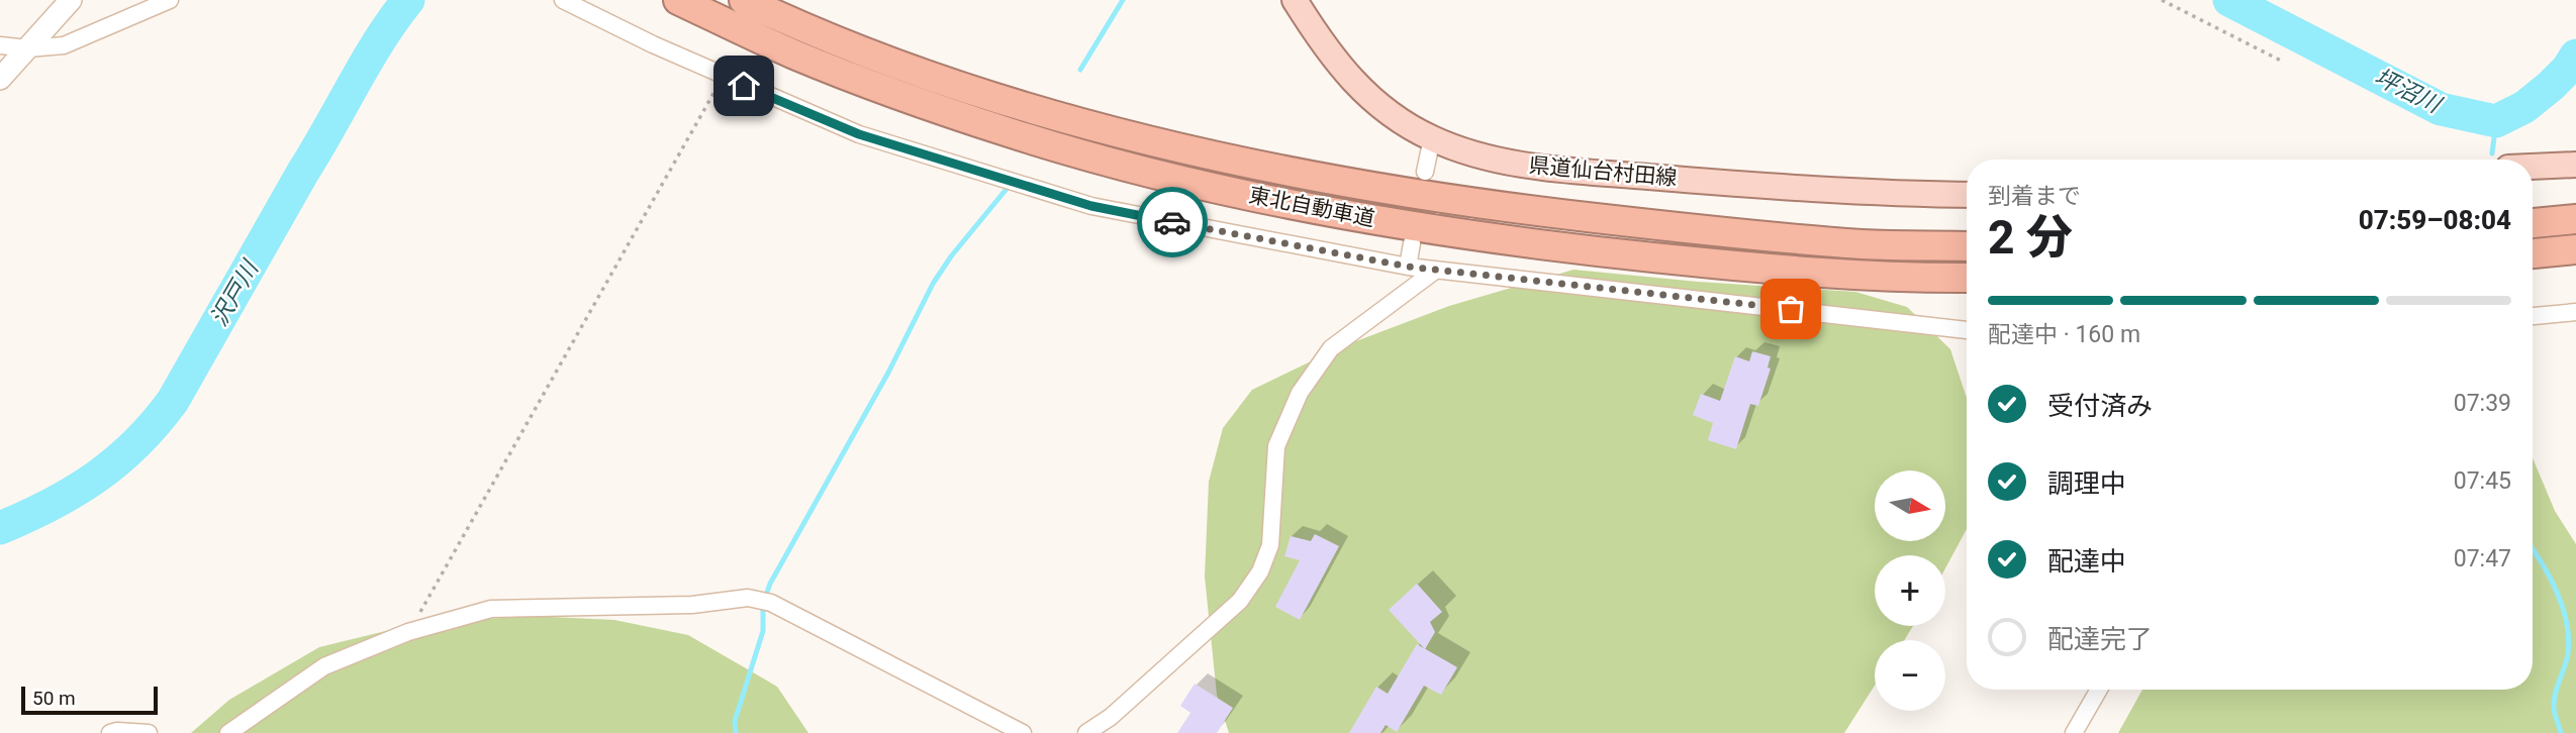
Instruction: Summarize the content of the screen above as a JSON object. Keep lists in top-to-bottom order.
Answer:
{
  "streets": {
    "highway": ["東北自動車道"],
    "main road": ["県道仙台村田線"]
  },
  "water": ["坪沼川", "沢戸川"],
  "scale_bar": "50 m",
  "north": "right",
  "page": {
    "heading": ["2 分", "到着まで", "07:59–08:04"],
    "bar": "配達中 · 160 m",
    "list": [
      ["受付済み", "07:39"],
      ["調理中", "07:45"],
      ["配達中", "07:47"],
      "配達完了"
    ],
    "map_buttons": ["+", "−"],
    "scale": "50 m"
  }
}
